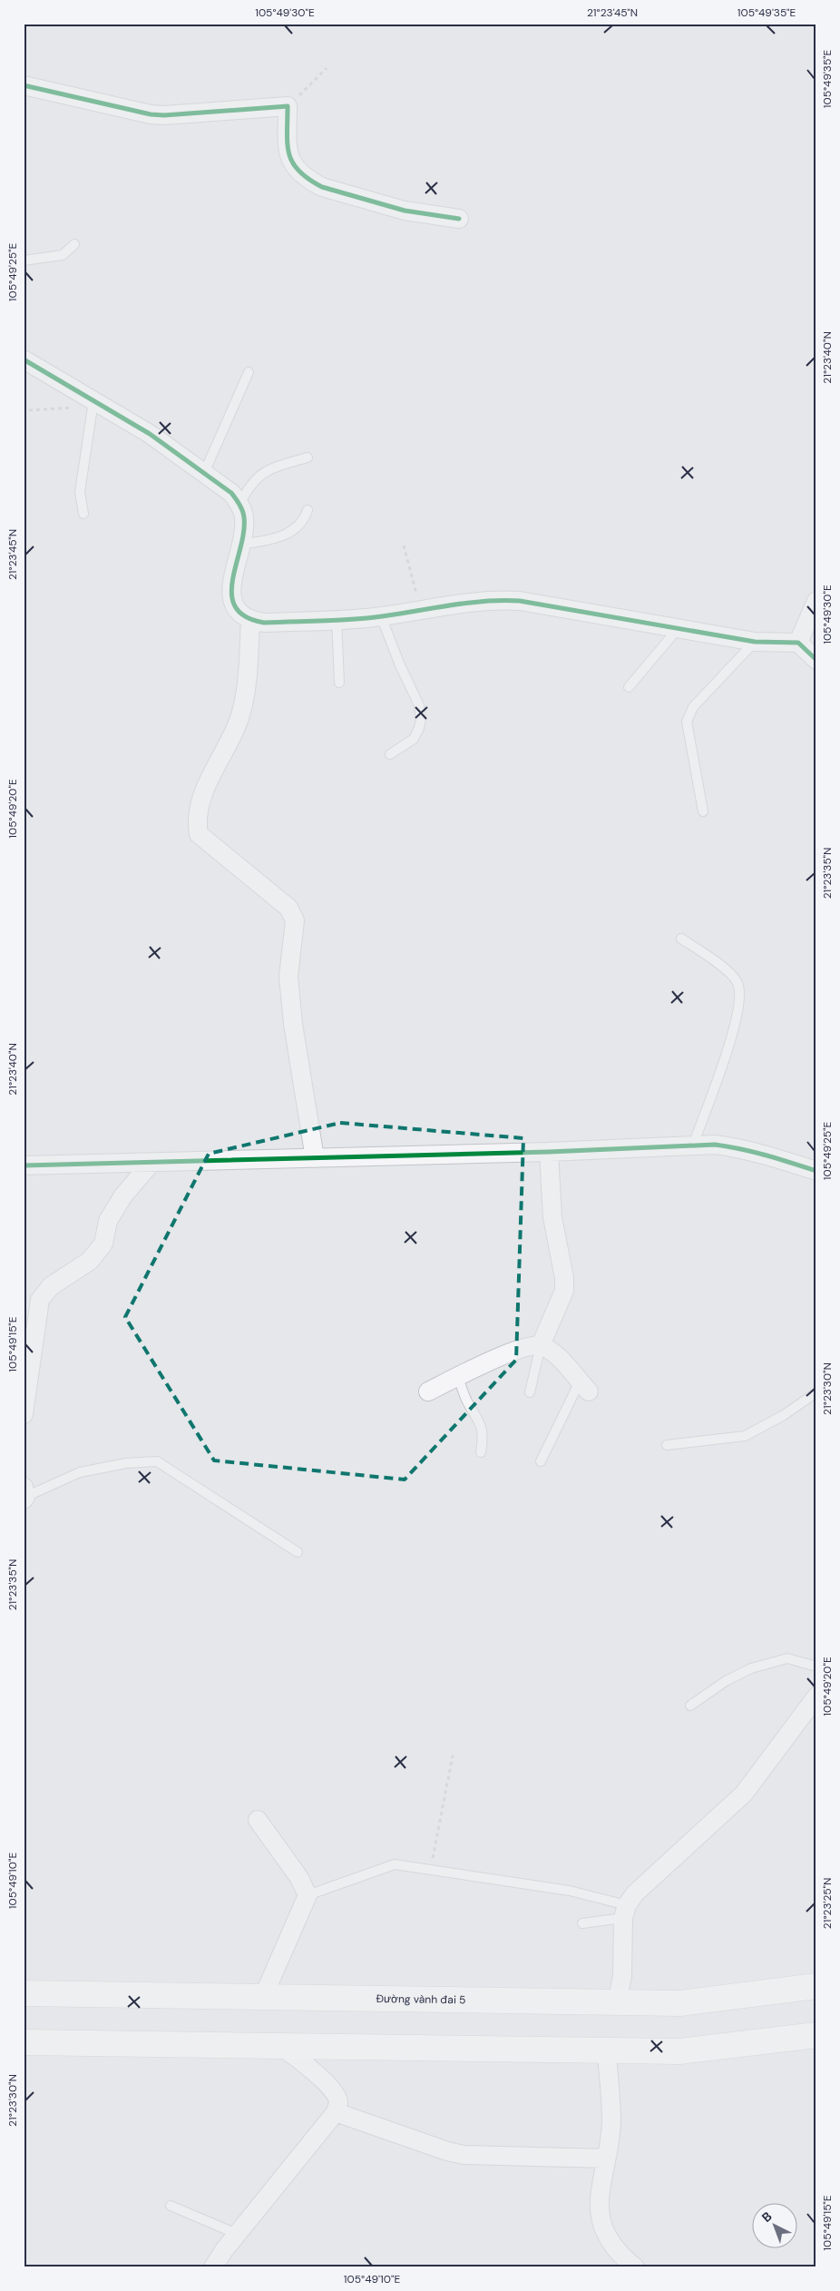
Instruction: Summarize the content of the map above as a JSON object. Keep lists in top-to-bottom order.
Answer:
{
  "streets": {
    "main road": ["Đường vành đai 5"]
  },
  "north": "top left",
  "coordinates": [
    "105°49'30\"E",
    "21°23'45\"N",
    "105°49'35\"E",
    "105°49'25\"E",
    "21°23'40\"N",
    "105°49'20\"E",
    "21°23'35\"N",
    "105°49'15\"E",
    "21°23'30\"N",
    "105°49'10\"E",
    "21°23'25\"N"
  ]
}
